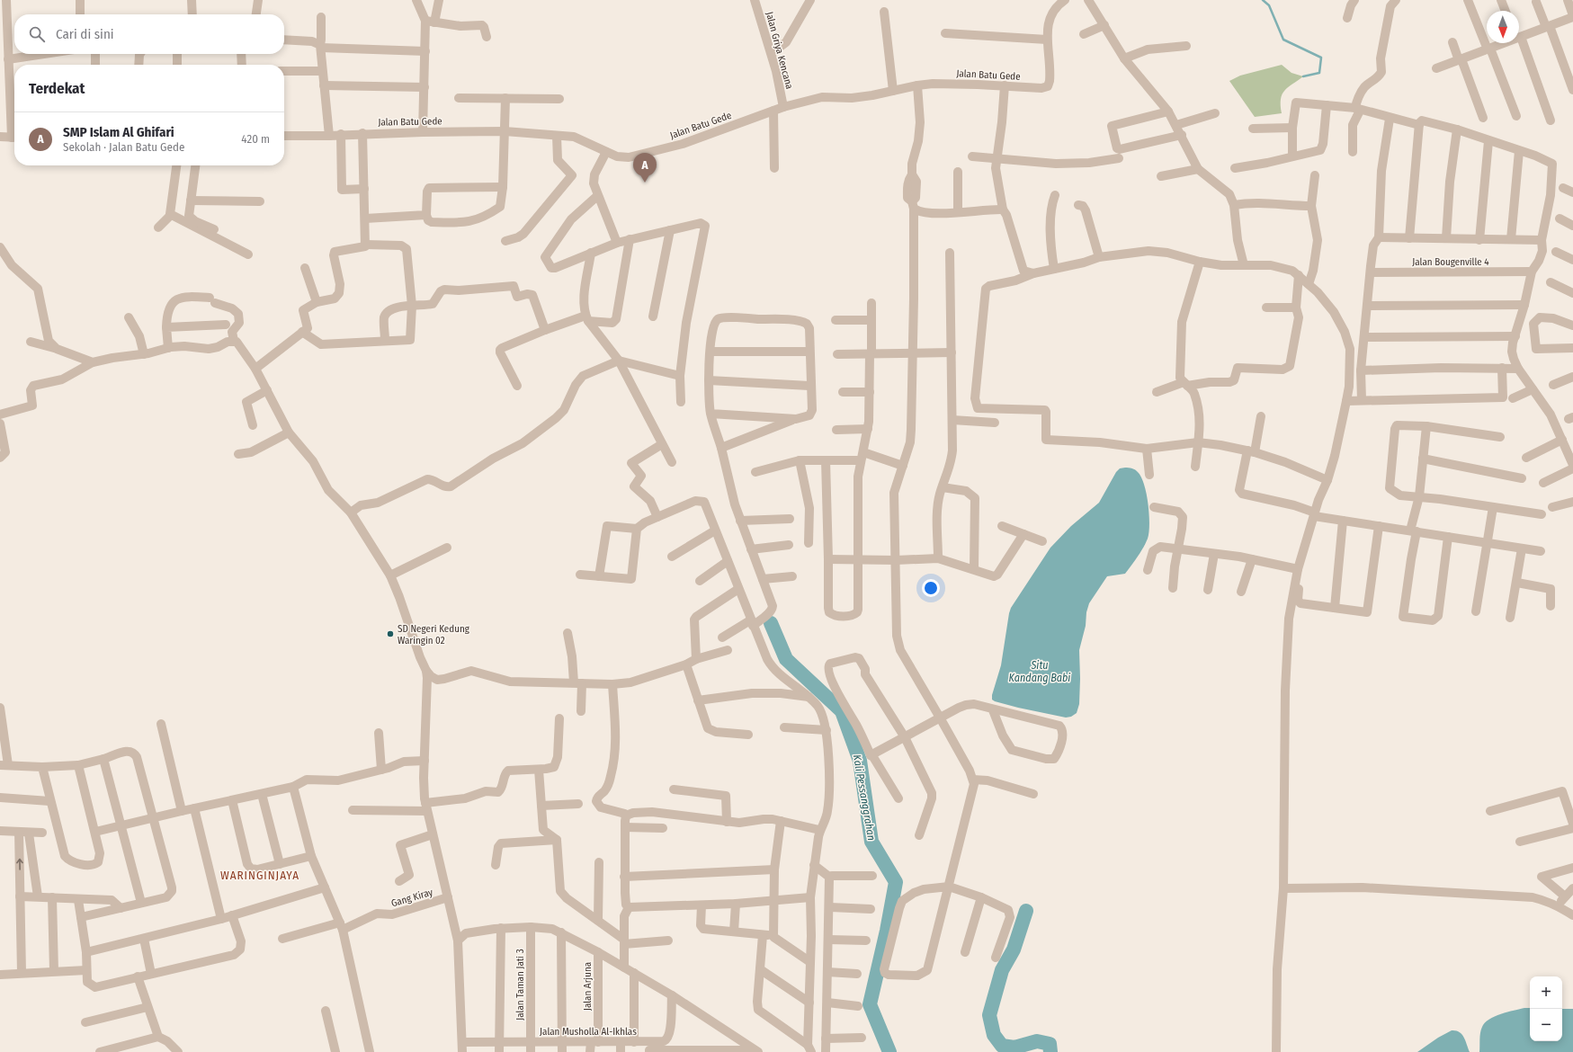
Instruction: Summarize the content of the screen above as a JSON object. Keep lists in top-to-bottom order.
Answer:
{
  "streets": {
    "street": [
      "Jalan Griya Kencana",
      "Jalan Batu Gede",
      "Jalan Bougenville 4",
      "Gang Kiray",
      "Jalan Taman Jati 3",
      "Jalan Arjuna",
      "Jalan Musholla Al-Ikhlas"
    ]
  },
  "crossings": [
    ["Jalan Griya Kencana", "Jalan Batu Gede"],
    ["Jalan Taman Jati 3", "Jalan Musholla Al-Ikhlas"],
    ["Jalan Arjuna", "Jalan Musholla Al-Ikhlas"]
  ],
  "districts": ["WARINGINJAYA"],
  "water": ["Situ Kandang Babi", "Kali Pessanggrahan"],
  "places": ["SD Negeri Kedung Waringin 02"],
  "north": "bottom",
  "page": {
    "search": "Cari di sini",
    "heading": "Terdekat",
    "list": [
      {
        "mark": "A",
        "name": "SMP Islam Al Ghifari",
        "note": "Sekolah · Jalan Batu Gede",
        "value": "420 m"
      }
    ],
    "pins": "A",
    "map_buttons": ["+", "−"]
  }
}
